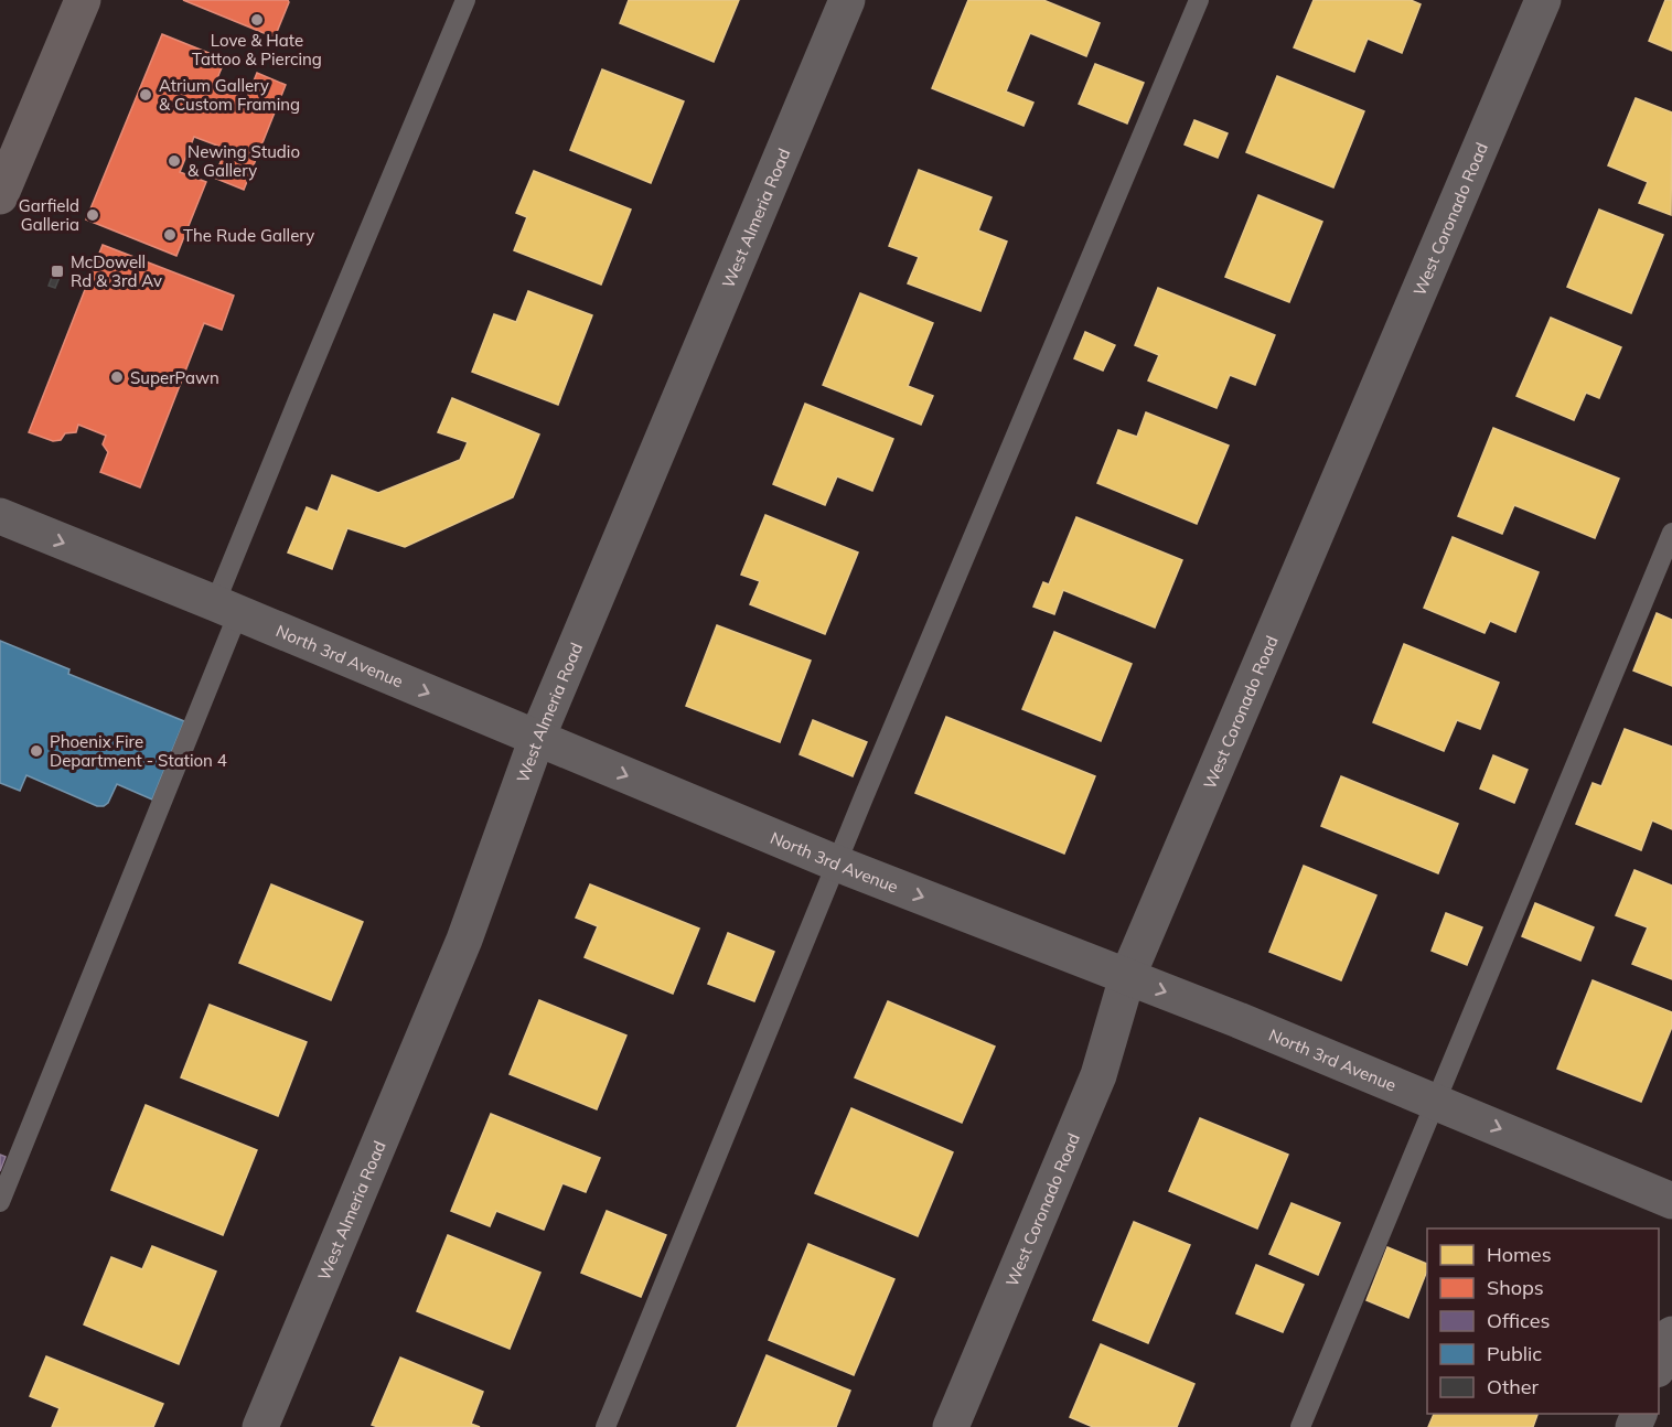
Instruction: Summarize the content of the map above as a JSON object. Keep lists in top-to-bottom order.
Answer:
{
  "streets": {
    "street": ["West Almeria Road", "West Coronado Road", "North 3rd Avenue"]
  },
  "crossings": [
    ["West Almeria Road", "North 3rd Avenue"],
    ["West Coronado Road", "North 3rd Avenue"]
  ],
  "one_way": ["North 3rd Avenue"],
  "places": {
    "other": [
      "Love & Hate Tattoo & Piercing",
      "Atrium Gallery & Custom Framing",
      "Newing Studio & Gallery",
      "Garfield Galleria",
      "The Rude Gallery",
      "SuperPawn",
      "Phoenix Fire Department - Station 4"
    ],
    "transit": ["McDowell Rd & 3rd Av"]
  },
  "legend": [
    "Homes",
    "Shops",
    "Offices",
    "Public",
    "Other"
  ]
}
